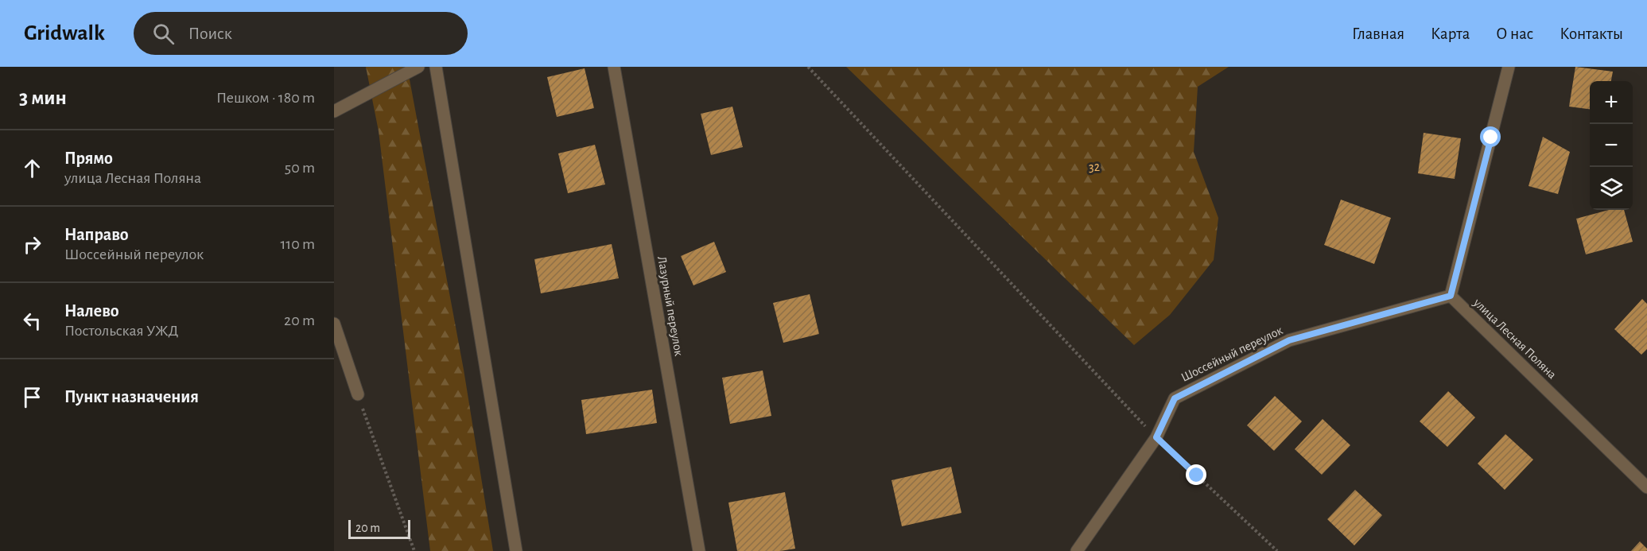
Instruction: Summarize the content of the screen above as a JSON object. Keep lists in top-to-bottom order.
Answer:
{
  "streets": {
    "street": ["Лазурный переулок", "улица Лесная Поляна", "Шоссейный переулок"]
  },
  "crossings": [
    ["улица Лесная Поляна", "Шоссейный переулок"]
  ],
  "parks": ["32"],
  "scale_bar": "20 m",
  "page": {
    "header": "Gridwalk",
    "search": "Поиск",
    "nav": [
      "Главная",
      "Карта",
      "О нас",
      "Контакты"
    ],
    "heading": ["3 мин", "Пешком · 180 m"],
    "map_buttons": ["+", "−"],
    "list": [
      ["Прямо", "улица Лесная Поляна", "50 m"],
      ["Направо", "Шоссейный переулок", "110 m"],
      ["Налево", "Постольская УЖД", "20 m"],
      "Пункт назначения"
    ],
    "scale": "20 m"
  }
}
